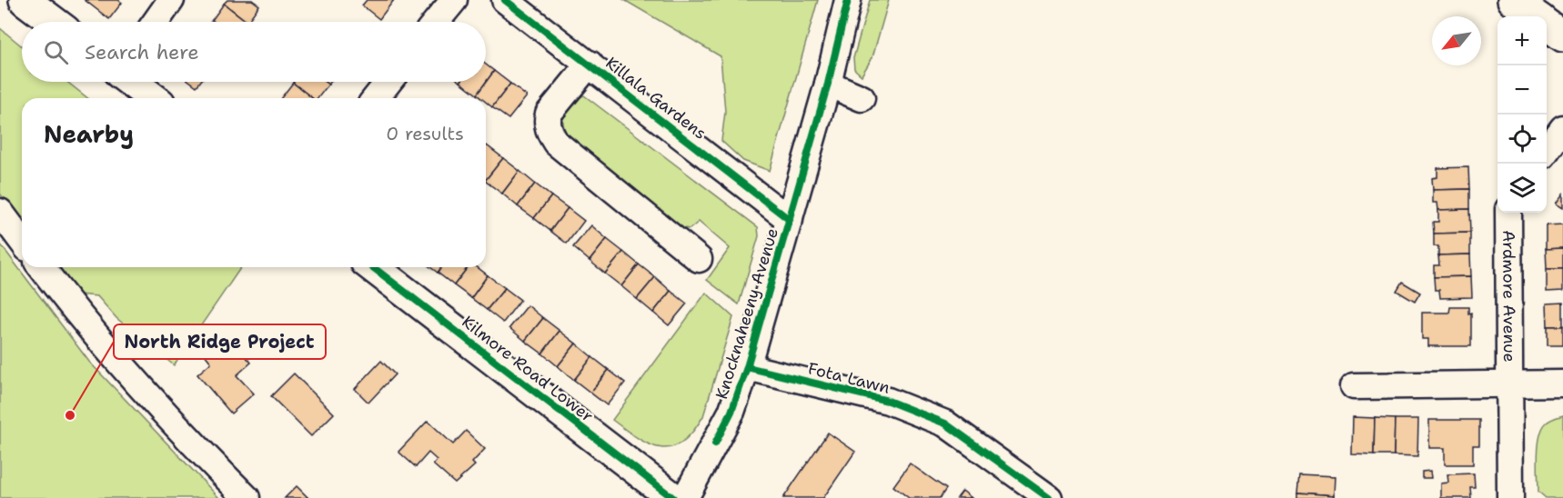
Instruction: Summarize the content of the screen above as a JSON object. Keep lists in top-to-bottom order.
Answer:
{
  "streets": {
    "street": [
      "Killala Gardens",
      "Ardmore Avenue",
      "Knocknaheeny Avenue",
      "Kilmore Road Lower",
      "Fota Lawn"
    ]
  },
  "crossings": [
    ["Killala Gardens", "Knocknaheeny Avenue"],
    ["Knocknaheeny Avenue", "Fota Lawn"]
  ],
  "places": ["North Ridge Project"],
  "north": "bottom left",
  "page": {
    "map_buttons": ["+", "−"],
    "search": "Search here",
    "heading": ["Nearby", "0 results"]
  }
}
